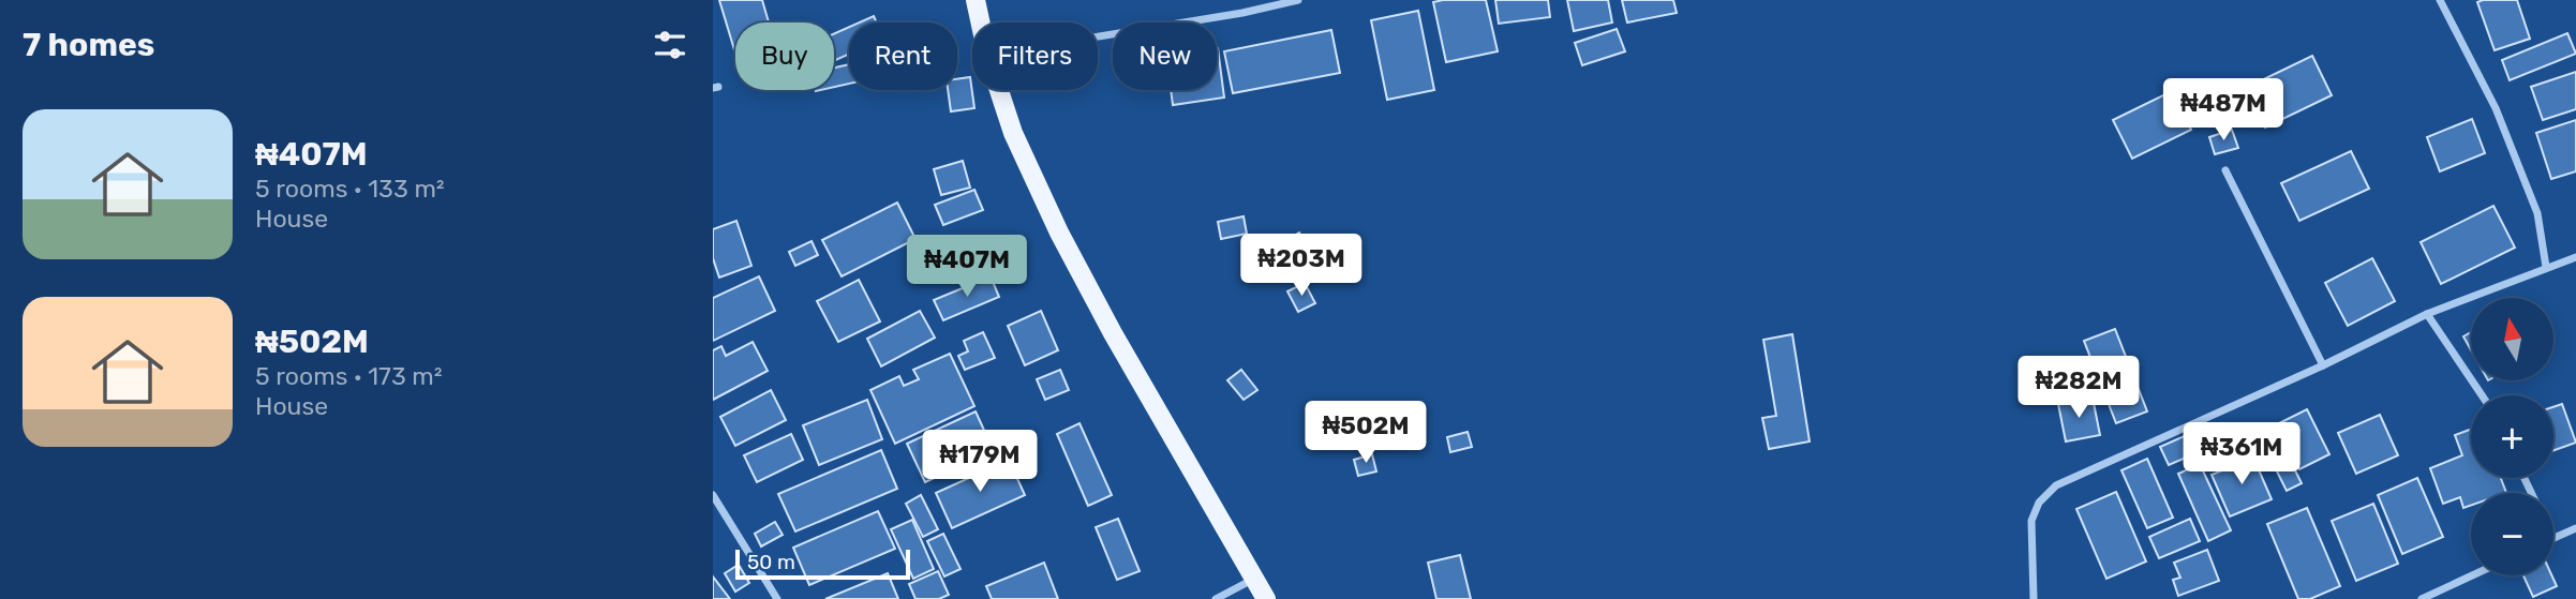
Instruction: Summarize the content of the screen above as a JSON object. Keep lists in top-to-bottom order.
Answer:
{
  "scale_bar": "50 m",
  "north": "top",
  "page": {
    "heading": "7 homes",
    "chip": [
      "Buy",
      "Rent",
      "Filters",
      "New"
    ],
    "price": [
      "₦487M",
      "₦203M",
      "₦407M",
      "₦282M",
      "₦502M",
      "₦361M",
      "₦179M"
    ],
    "list": [
      {
        "name": "₦407M",
        "note": "5 rooms · 133 m² · House"
      },
      {
        "name": "₦502M",
        "note": "5 rooms · 173 m² · House"
      }
    ],
    "map_buttons": ["+", "−"],
    "scale": "50 m"
  }
}
